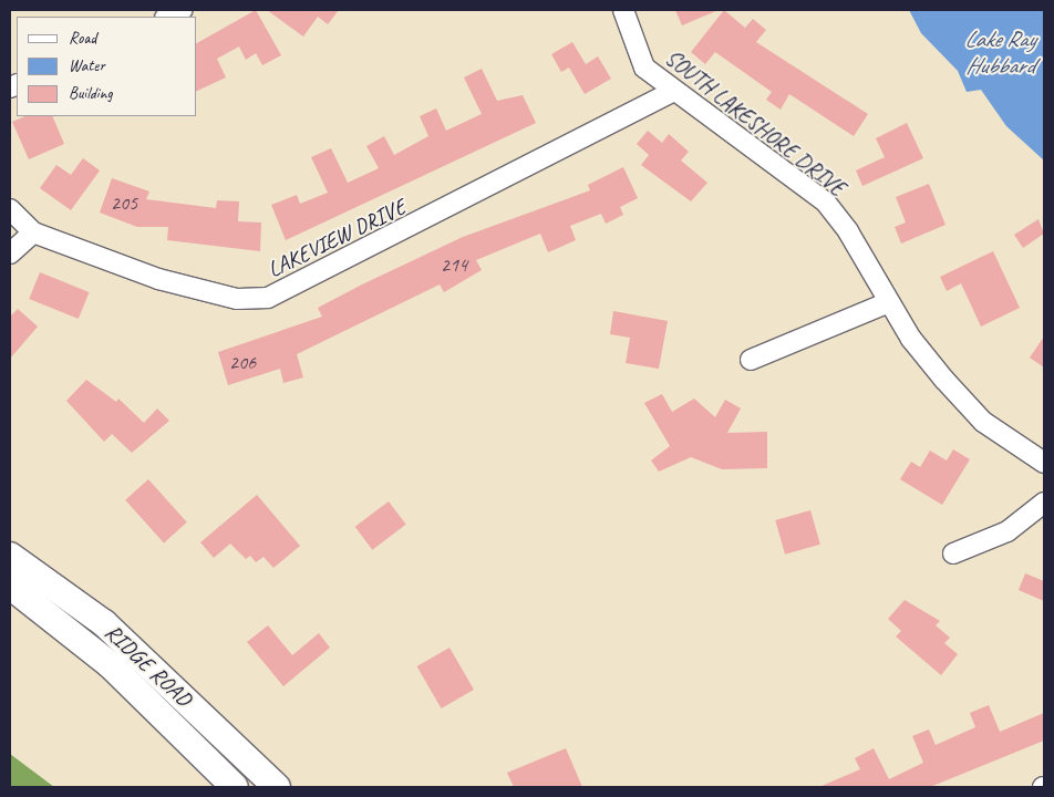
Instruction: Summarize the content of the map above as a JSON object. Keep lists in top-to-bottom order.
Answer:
{
  "streets": {
    "main road": ["RIDGE ROAD"],
    "street": ["SOUTH LAKESHORE DRIVE", "LAKEVIEW DRIVE"]
  },
  "crossings": [
    ["SOUTH LAKESHORE DRIVE", "LAKEVIEW DRIVE"]
  ],
  "water": ["Lake Ray Hubbard"],
  "house_numbers": ["205", "214", "206"],
  "legend": ["Road", "Water", "Building"]
}
